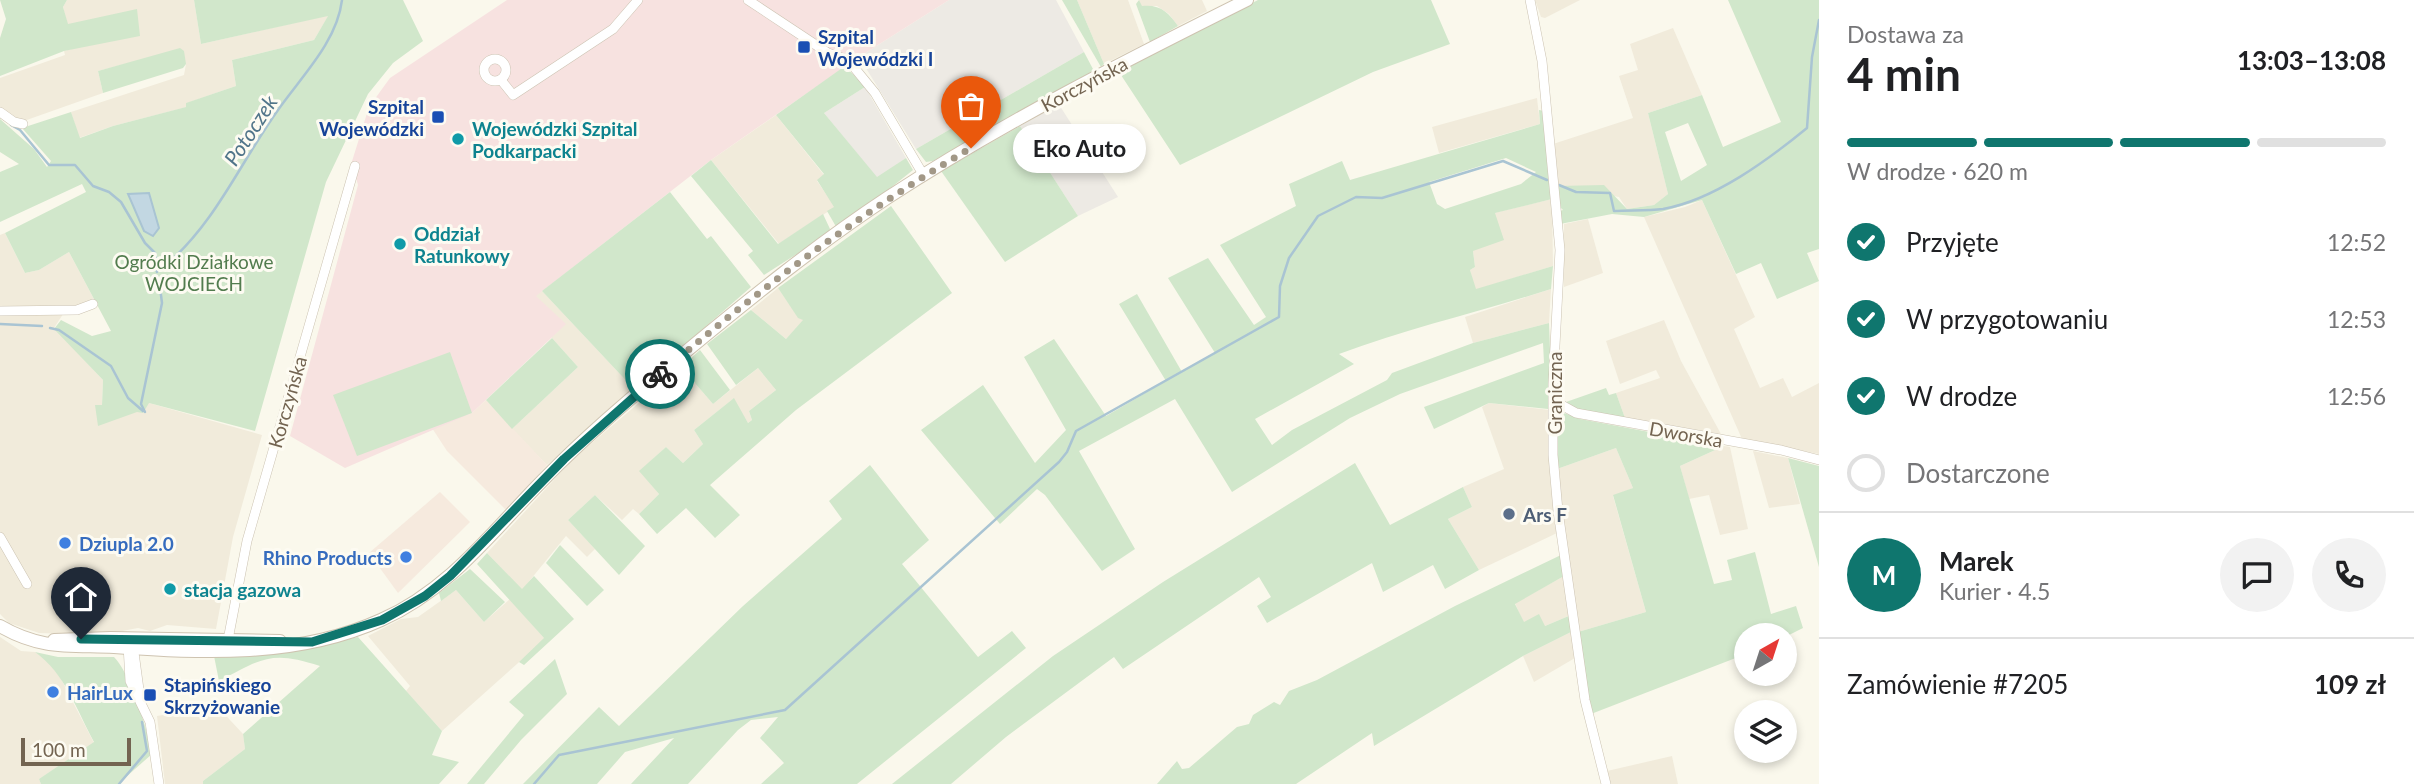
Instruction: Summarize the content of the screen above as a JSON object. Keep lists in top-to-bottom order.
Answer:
{
  "streets": {
    "main road": ["Korczyńska"],
    "street": ["Graniczna", "Dworska"]
  },
  "crossings": [
    ["Graniczna", "Dworska"]
  ],
  "water": ["Potoczek"],
  "parks": ["Ogródki Działkowe WOJCIECH"],
  "places": {
    "transit": ["Szpital Wojewódzki I", "Szpital Wojewódzki", "Stapińskiego Skrzyżowanie"],
    "other": [
      "Wojewódzki Szpital Podkarpacki",
      "Eko Auto",
      "Oddział Ratunkowy",
      "Ars F",
      "Dziupla 2.0",
      "Rhino Products",
      "stacja gazowa",
      "HairLux"
    ]
  },
  "scale_bar": "100 m",
  "north": "top right",
  "page": {
    "heading": ["4 min", "Dostawa za", "13:03–13:08"],
    "panel": [
      "Marek",
      "Kurier · 4.5",
      "Zamówienie #7205",
      "109 zł"
    ],
    "bar": "W drodze · 620 m",
    "bubble": "Eko Auto",
    "list": [
      ["Przyjęte", "12:52"],
      ["W przygotowaniu", "12:53"],
      ["W drodze", "12:56"],
      "Dostarczone"
    ],
    "round": "M",
    "scale": "100 m"
  }
}
